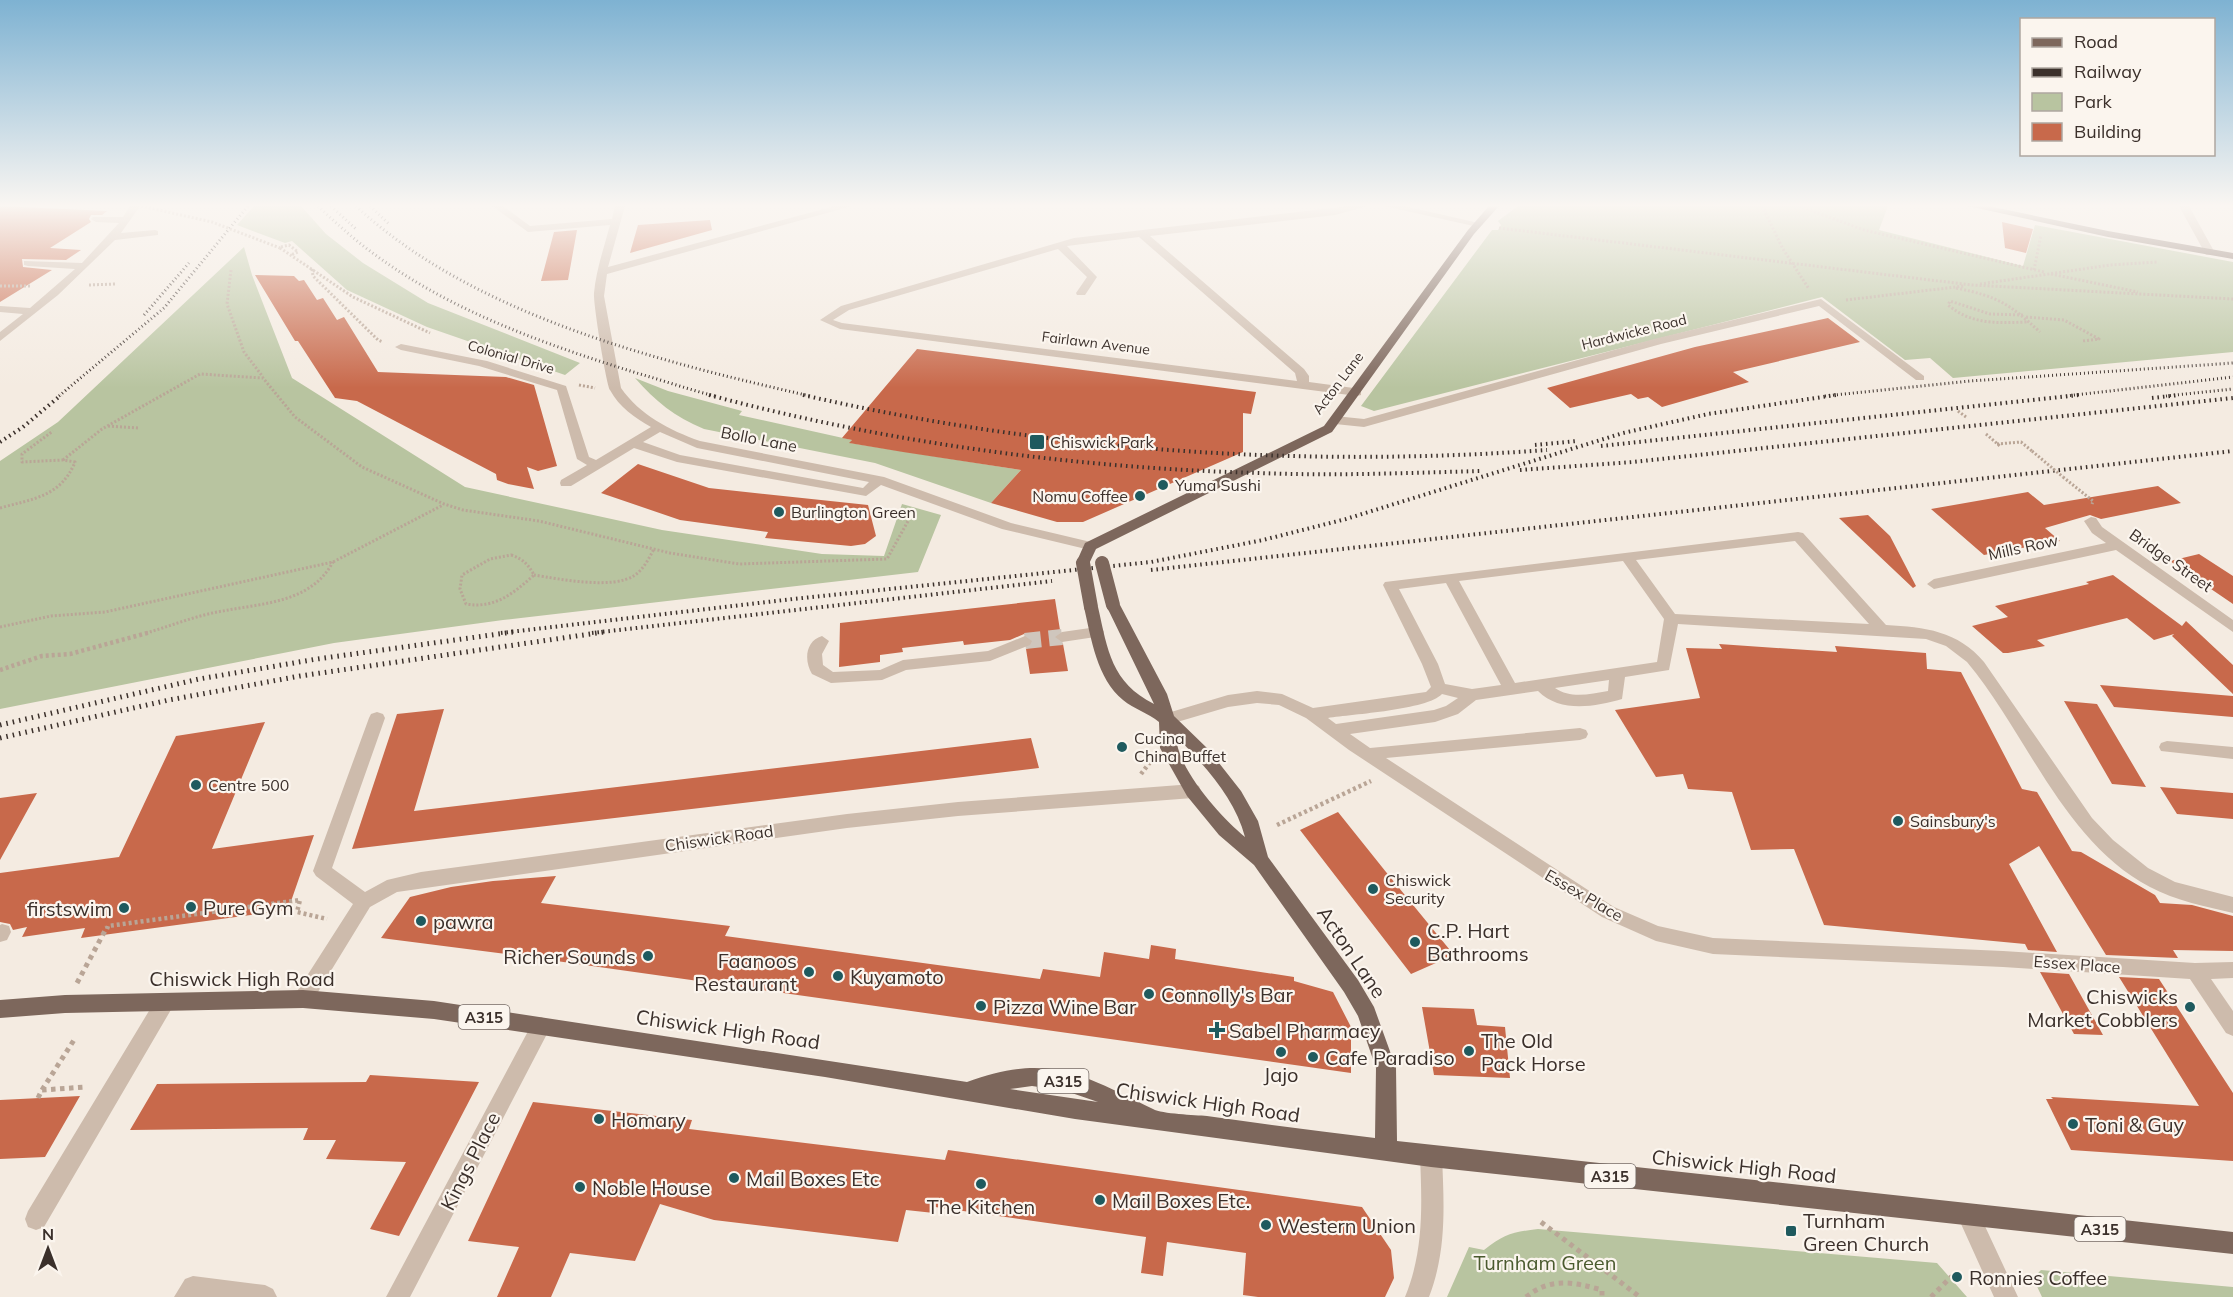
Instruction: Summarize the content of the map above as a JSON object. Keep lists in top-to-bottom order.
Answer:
{
  "streets": {
    "main road": ["Acton Lane", "Chiswick High Road", "A315"],
    "street": [
      "Hardwicke Road",
      "Fairlawn Avenue",
      "Colonial Drive",
      "Bollo Lane",
      "Mills Row",
      "Bridge Street",
      "Chiswick Road",
      "Essex Place",
      "Kings Place"
    ]
  },
  "crossings": [
    ["Hardwicke Road", "Acton Lane"],
    ["Fairlawn Avenue", "Acton Lane"],
    ["Acton Lane", "Bollo Lane"],
    ["Acton Lane", "Chiswick Road"],
    ["Acton Lane", "Essex Place"],
    ["Acton Lane", "Chiswick High Road"],
    ["Mills Row", "Bridge Street"],
    ["Chiswick Road", "Chiswick High Road"],
    ["Chiswick High Road", "Kings Place"]
  ],
  "parks": ["Turnham Green"],
  "places": {
    "transit": ["Chiswick Park", "Turnham Green Church"],
    "other": [
      "Yuma Sushi",
      "Nomu Coffee",
      "Burlington Green",
      "Cucina China Buffet",
      "Centre 500",
      "Sainsbury's",
      "Chiswick Security",
      "Pure Gym",
      "firstswim",
      "pawra",
      "C.P. Hart Bathrooms",
      "Richer Sounds",
      "Faanoos Restaurant",
      "Kuyamoto",
      "Connolly's Bar",
      "Pizza Wine Bar",
      "Chiswicks Market Cobblers",
      "The Old Pack Horse",
      "Jajo",
      "Cafe Paradiso",
      "Homary",
      "Toni & Guy",
      "Mail Boxes Etc",
      "The Kitchen",
      "Noble House",
      "Mail Boxes Etc.",
      "Western Union",
      "Ronnies Coffee"
    ],
    "health": ["Sabel Pharmacy"]
  },
  "legend": [
    "Road",
    "Railway",
    "Park",
    "Building"
  ],
  "north": "top"
}
